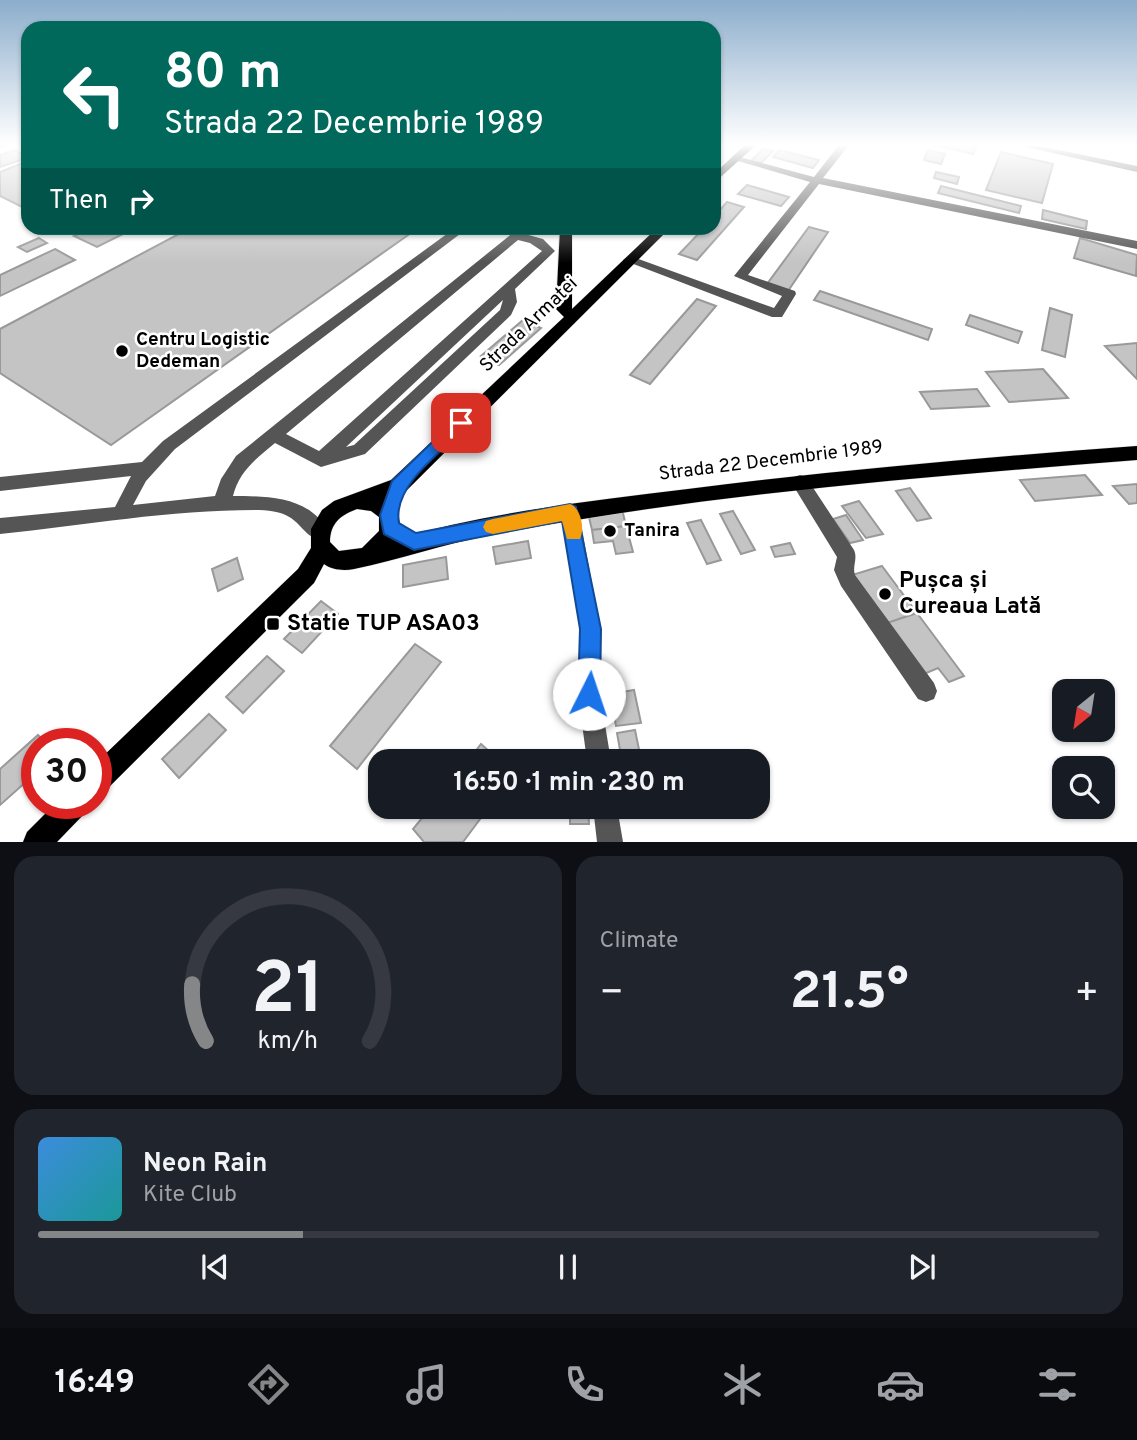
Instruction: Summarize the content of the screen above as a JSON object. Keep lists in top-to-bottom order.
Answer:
{
  "streets": {
    "main road": ["Strada Armatei", "Strada 22 Decembrie 1989"]
  },
  "crossings": [
    ["Strada Armatei", "Strada 22 Decembrie 1989"]
  ],
  "places": {
    "other": ["Centru Logistic Dedeman", "Tanira", "Pușca și Cureaua Lată"],
    "transit": ["Statie TUP ASA03"]
  },
  "north": "bottom left",
  "page": {
    "turn": ["80 m", "Strada 22 Decembrie 1989"],
    "then": "Then",
    "limit": "30",
    "trip": "16:50 · 1 min · 230 m",
    "tile": "Climate",
    "heat": ["−", "21.5°", "+"],
    "song": ["Neon Rain", "Kite Club"],
    "tabs": "16:49",
    "gauge": ["21", "km/h"]
  }
}
